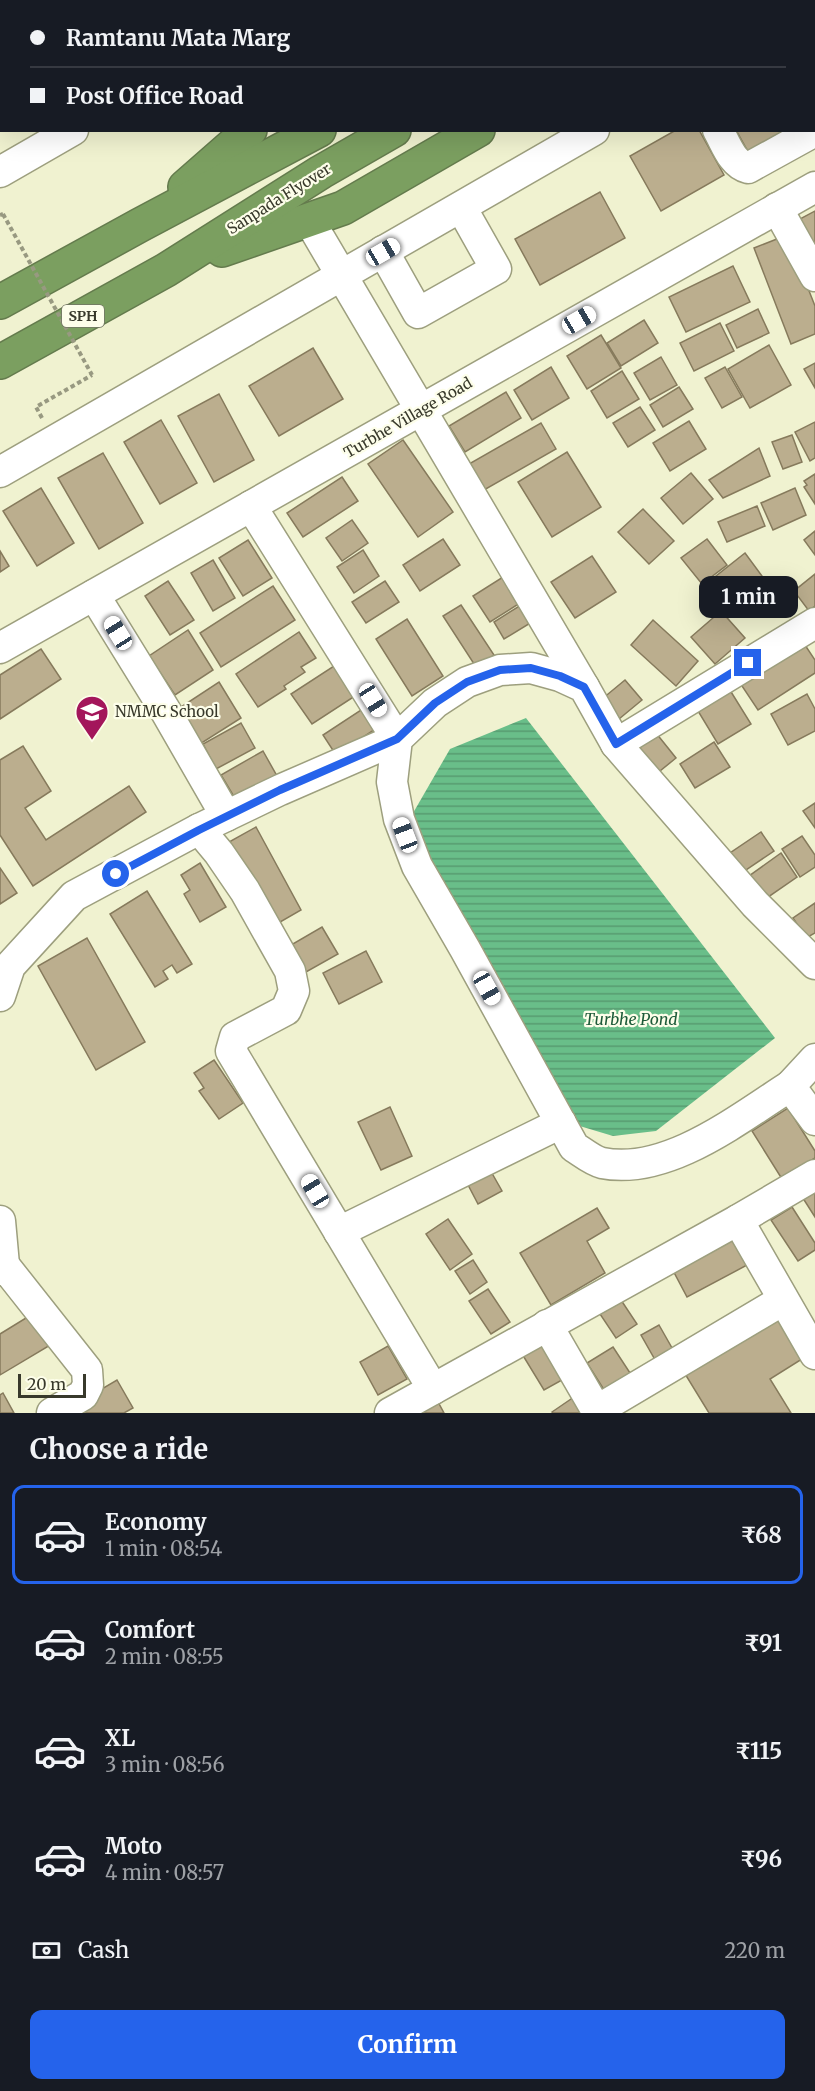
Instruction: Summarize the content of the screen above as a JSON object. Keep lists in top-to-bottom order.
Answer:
{
  "streets": {
    "highway": ["Sanpada Flyover", "SPH"],
    "street": ["Turbhe Village Road"]
  },
  "crossings": [
    ["Sanpada Flyover", "SPH"]
  ],
  "water": ["Turbhe Pond"],
  "places": {
    "school or university": ["NMMC School"]
  },
  "scale_bar": "20 m",
  "page": {
    "banner": ["Ramtanu Mata Marg", "Post Office Road"],
    "bubble": "1 min",
    "scale": "20 m",
    "heading": "Choose a ride",
    "list": [
      {
        "name": "Economy",
        "note": "1 min · 08:54",
        "value": "₹68"
      },
      {
        "name": "Comfort",
        "note": "2 min · 08:55",
        "value": "₹91"
      },
      {
        "name": "XL",
        "note": "3 min · 08:56",
        "value": "₹115"
      },
      {
        "name": "Moto",
        "note": "4 min · 08:57",
        "value": "₹96"
      }
    ],
    "pay": ["Cash", "220 m"],
    "buttons": "Confirm"
  }
}
